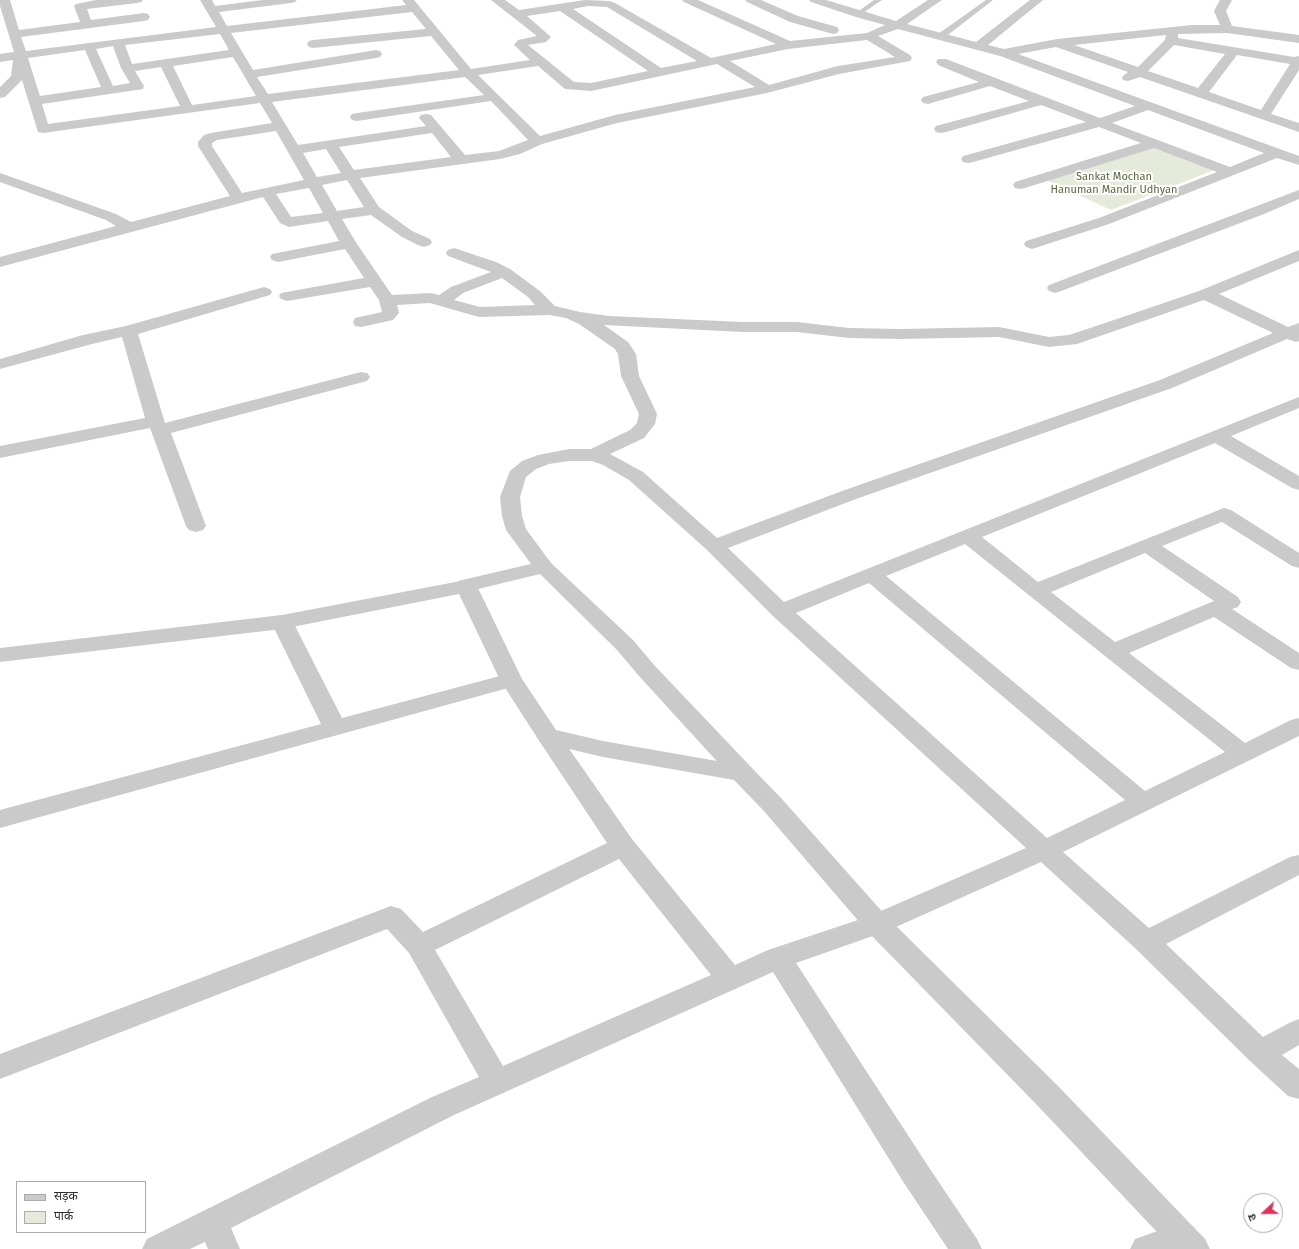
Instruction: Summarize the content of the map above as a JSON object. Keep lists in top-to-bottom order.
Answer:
{
  "parks": ["Sankat Mochan Hanuman Mandir Udhyan"],
  "legend": ["सड़क", "पार्क"],
  "north": "left"
}
